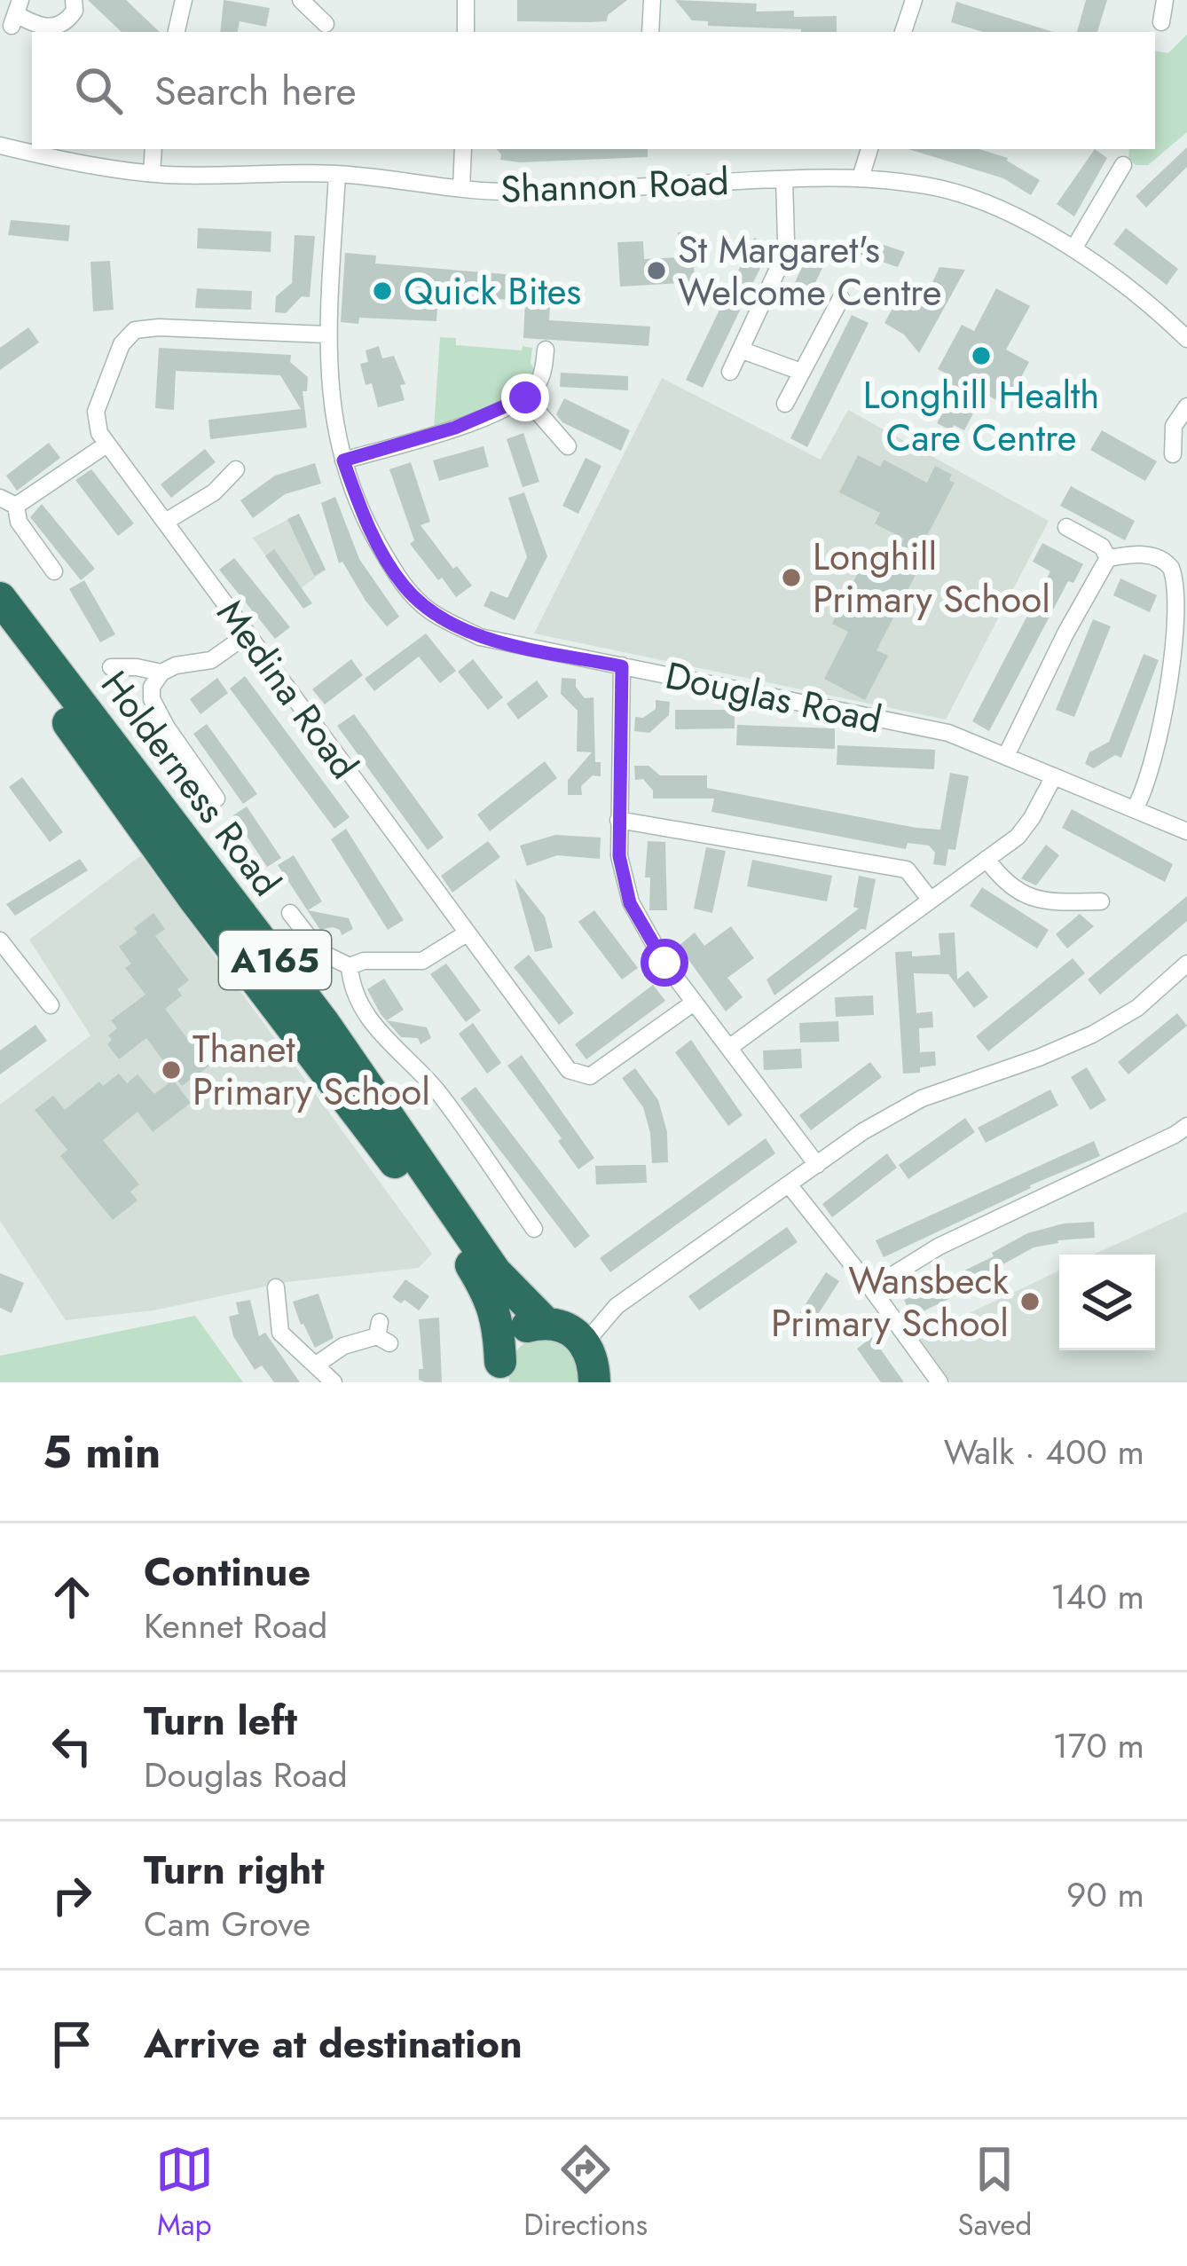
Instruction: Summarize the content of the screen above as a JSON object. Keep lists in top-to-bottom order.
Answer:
{
  "streets": {
    "highway": ["Holderness Road", "A165"],
    "street": ["Shannon Road", "Medina Road", "Douglas Road"]
  },
  "crossings": [
    ["Shannon Road", "Douglas Road"],
    ["Holderness Road", "A165"]
  ],
  "places": [
    "St Margaret's Welcome Centre",
    "Quick Bites",
    "Longhill Health Care Centre",
    "Longhill Primary School",
    "Thanet Primary School",
    "Wansbeck Primary School"
  ],
  "page": {
    "search": "Search here",
    "heading": ["5 min", "Walk · 400 m"],
    "list": [
      ["Continue", "Kennet Road", "140 m"],
      ["Turn left", "Douglas Road", "170 m"],
      ["Turn right", "Cam Grove", "90 m"],
      "Arrive at destination"
    ],
    "nav": ["Map", "Directions", "Saved"]
  }
}
